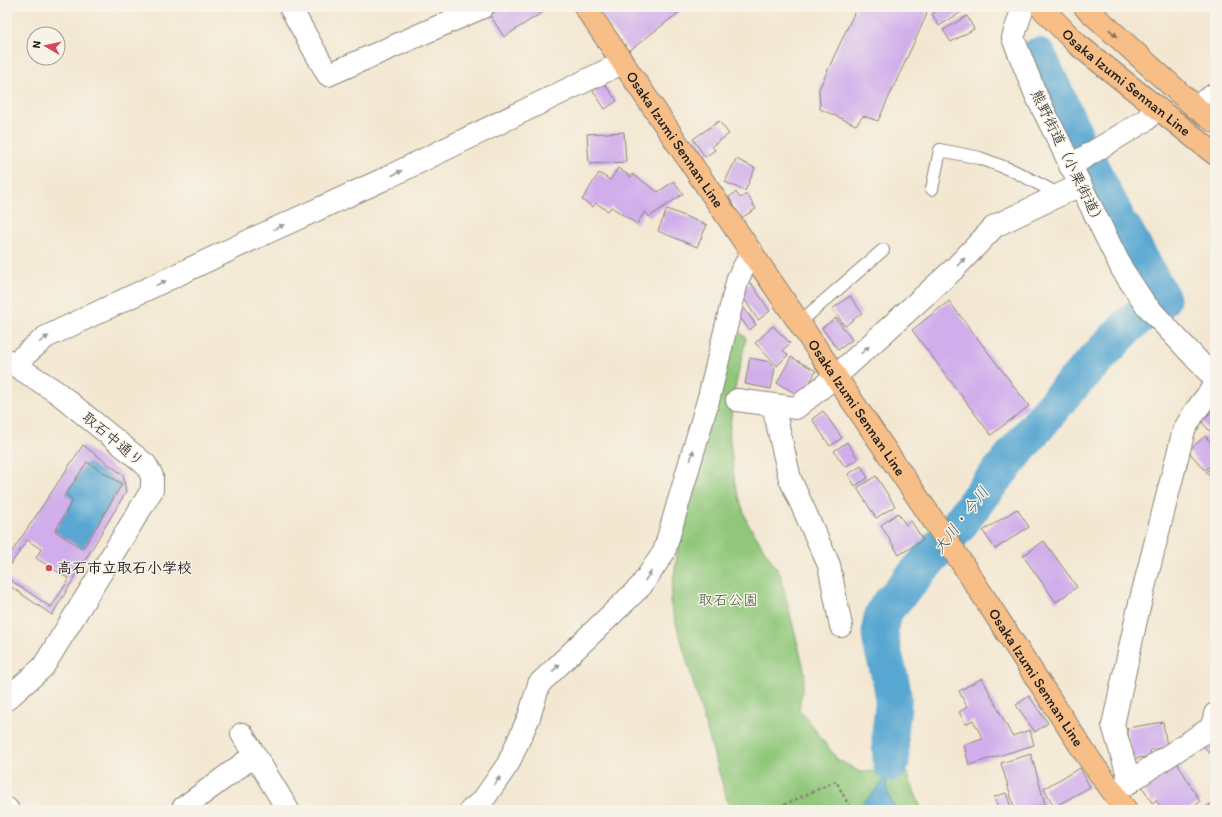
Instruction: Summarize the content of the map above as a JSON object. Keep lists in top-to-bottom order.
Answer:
{
  "streets": {
    "main road": ["Osaka Izumi Sennan Line"],
    "street": ["熊野街道（小栗街道）", "取石中通り"]
  },
  "water": ["大川・今川"],
  "parks": ["取石公園"],
  "places": ["高石市立取石小学校"],
  "north": "left"
}
